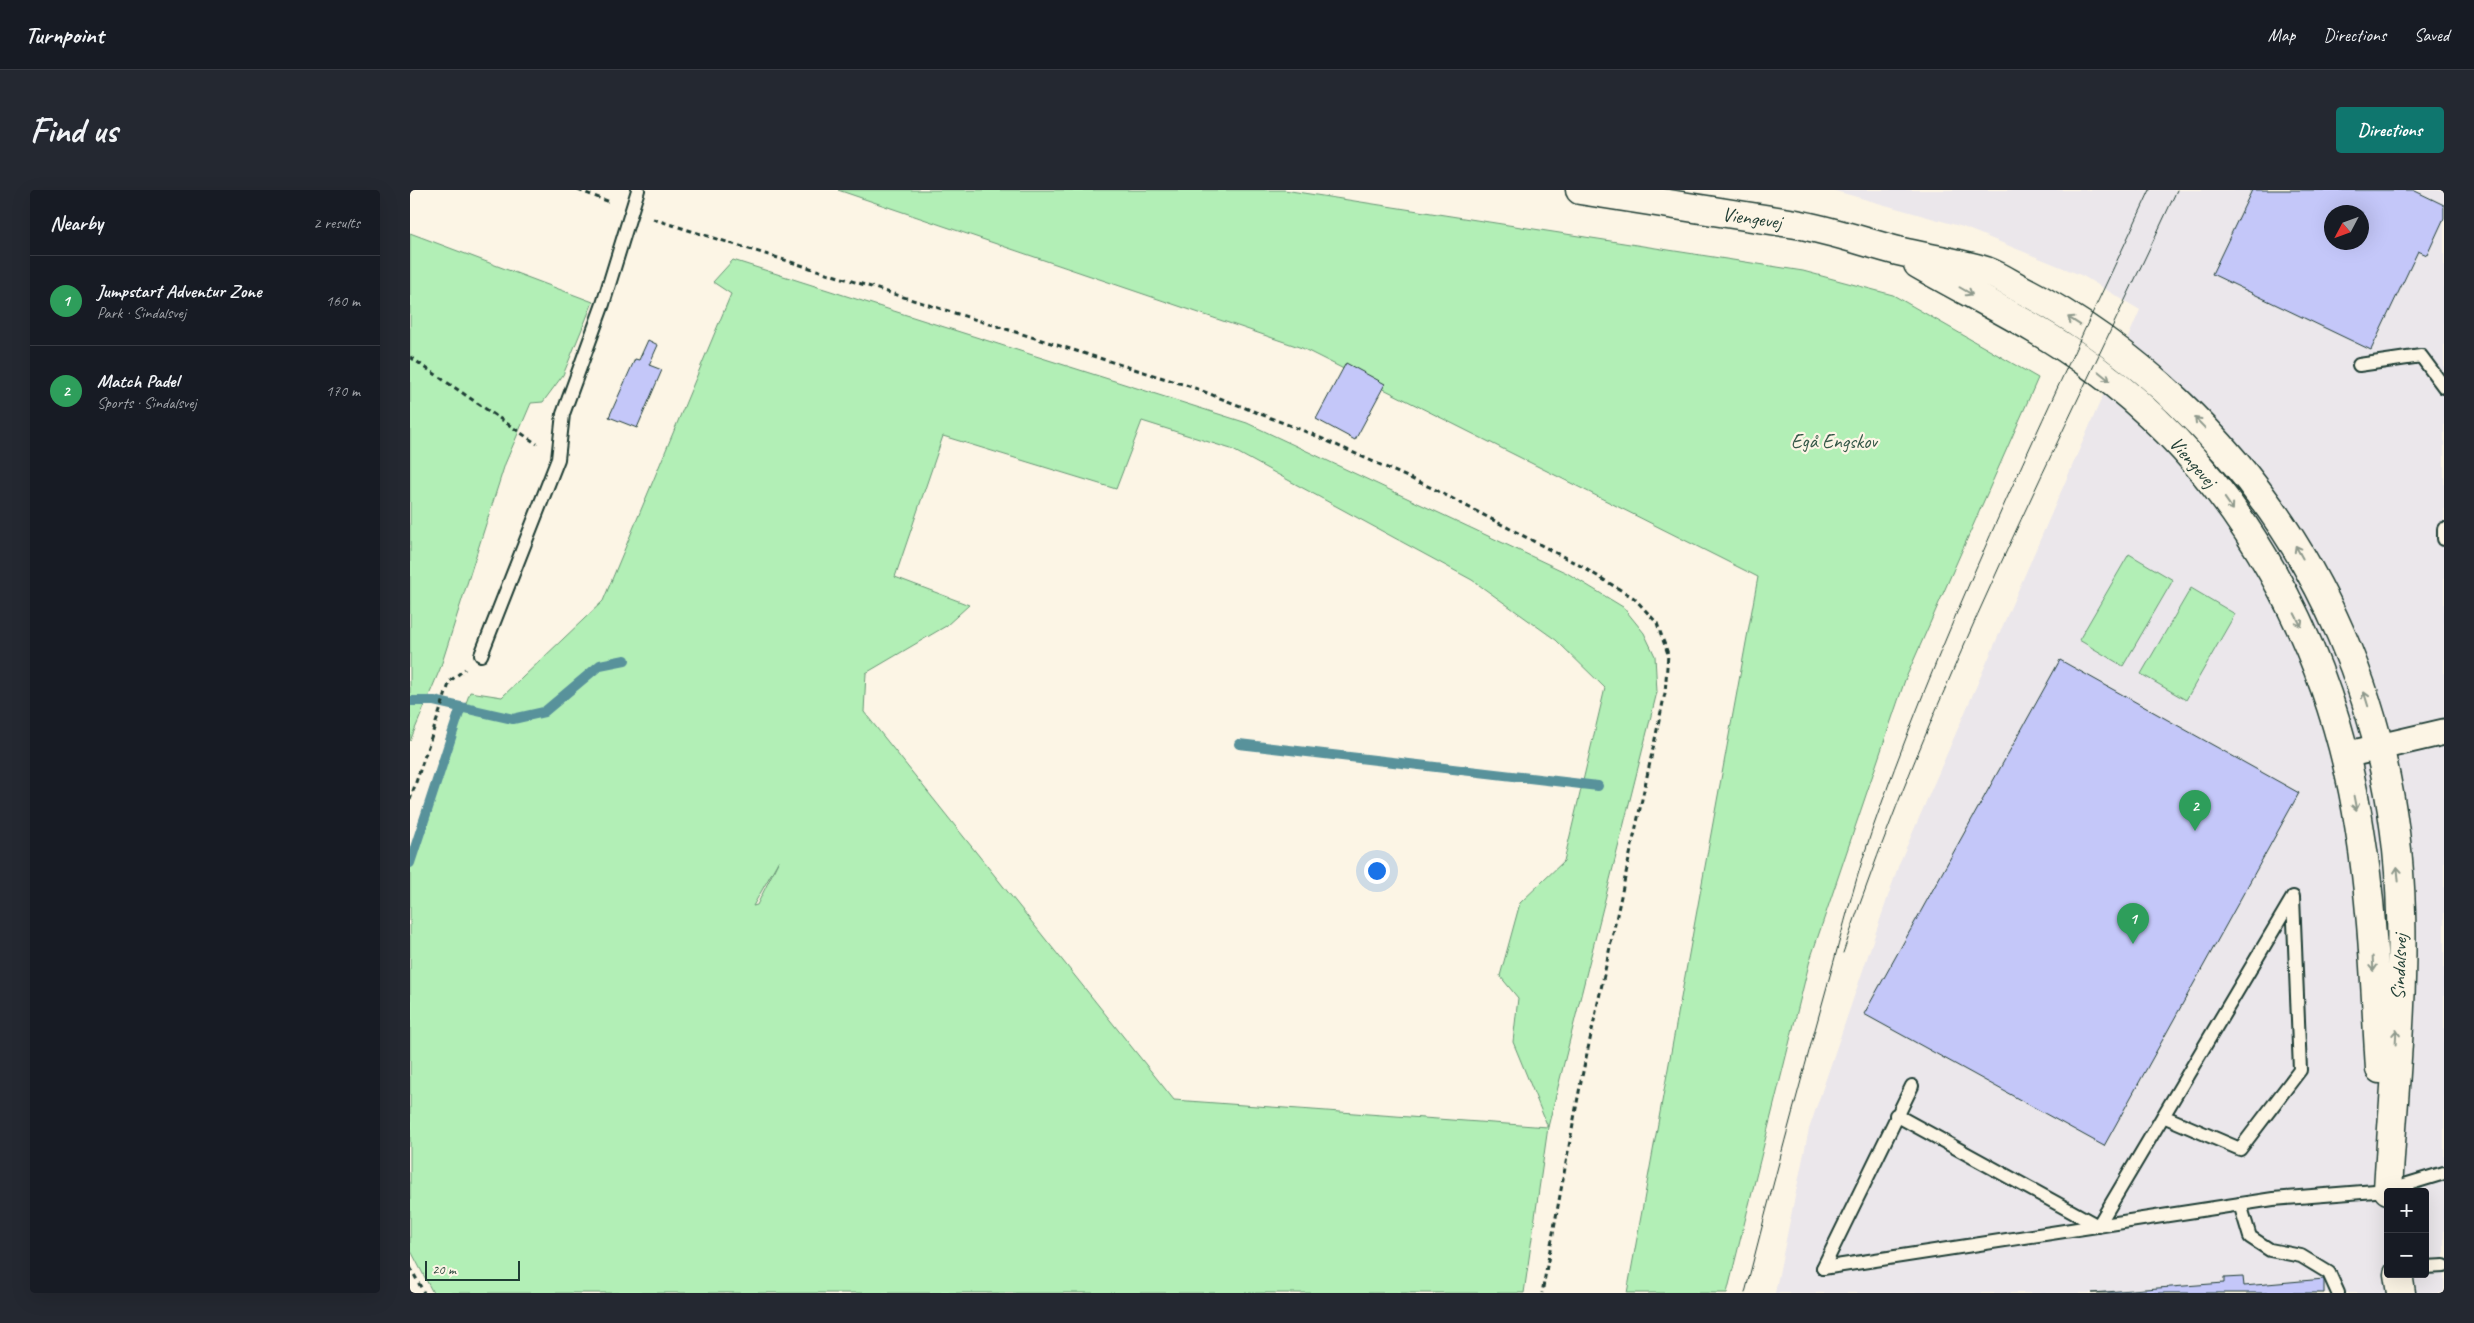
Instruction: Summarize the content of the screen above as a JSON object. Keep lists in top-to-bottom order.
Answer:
{
  "streets": {
    "street": ["Viengevej", "Sindalsvej"]
  },
  "crossings": [
    ["Viengevej", "Sindalsvej"]
  ],
  "parks": ["Egå Engskov"],
  "scale_bar": "20 m",
  "north": "bottom left",
  "page": {
    "header": "Turnpoint",
    "nav": ["Map", "Directions", "Saved"],
    "buttons": "Directions",
    "title": "Find us",
    "heading": ["Nearby", "2 results"],
    "list": [
      {
        "mark": "1",
        "name": "Jumpstart Adventur Zone",
        "note": "Park · Sindalsvej",
        "value": "160 m"
      },
      {
        "mark": "2",
        "name": "Match Padel",
        "note": "Sports · Sindalsvej",
        "value": "170 m"
      }
    ],
    "pins": ["2", "1"],
    "map_buttons": ["+", "−"],
    "scale": "20 m"
  }
}
